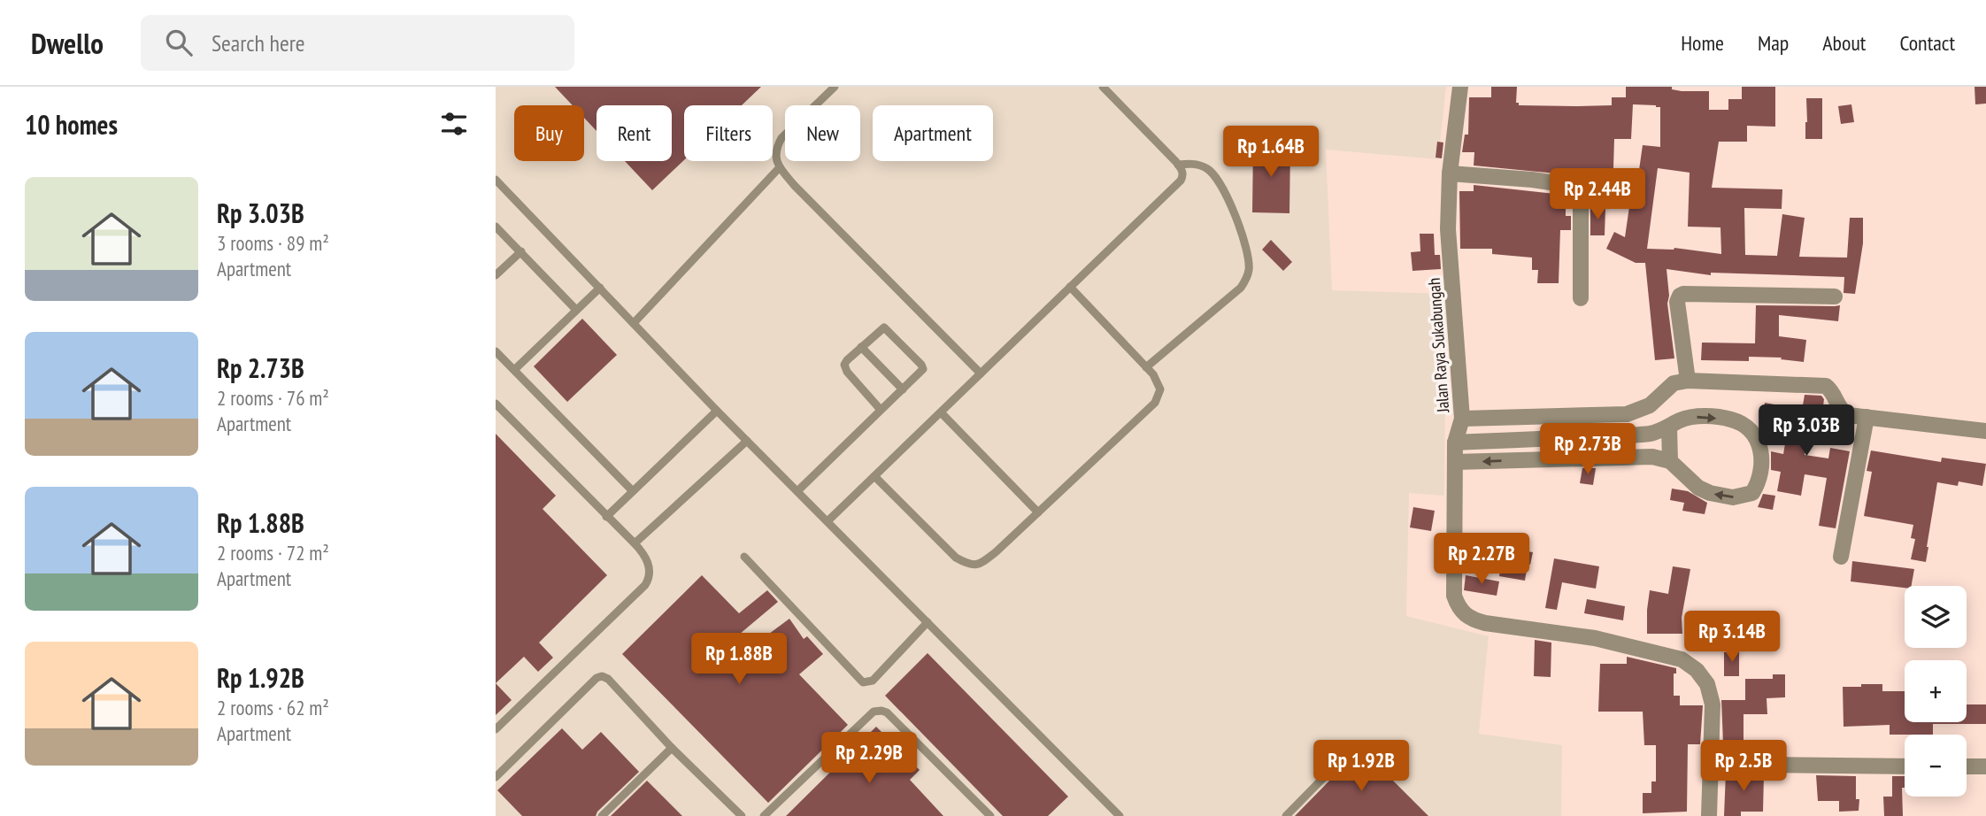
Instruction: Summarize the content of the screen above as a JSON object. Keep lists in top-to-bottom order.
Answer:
{
  "streets": {
    "street": ["Jalan Raya Sukabungah"]
  },
  "page": {
    "header": "Dwello",
    "search": "Search here",
    "nav": [
      "Home",
      "Map",
      "About",
      "Contact"
    ],
    "heading": "10 homes",
    "chip": [
      "Buy",
      "Rent",
      "Filters",
      "New",
      "Apartment"
    ],
    "price": [
      "Rp 1.64B",
      "Rp 2.44B",
      "Rp 3.03B",
      "Rp 2.73B",
      "Rp 2.27B",
      "Rp 3.14B",
      "Rp 1.88B",
      "Rp 2.29B",
      "Rp 1.92B",
      "Rp 2.5B"
    ],
    "list": [
      {
        "name": "Rp 3.03B",
        "note": "3 rooms · 89 m² · Apartment"
      },
      {
        "name": "Rp 2.73B",
        "note": "2 rooms · 76 m² · Apartment"
      },
      {
        "name": "Rp 1.88B",
        "note": "2 rooms · 72 m² · Apartment"
      },
      {
        "name": "Rp 1.92B",
        "note": "2 rooms · 62 m² · Apartment"
      }
    ],
    "map_buttons": ["+", "−"]
  }
}
